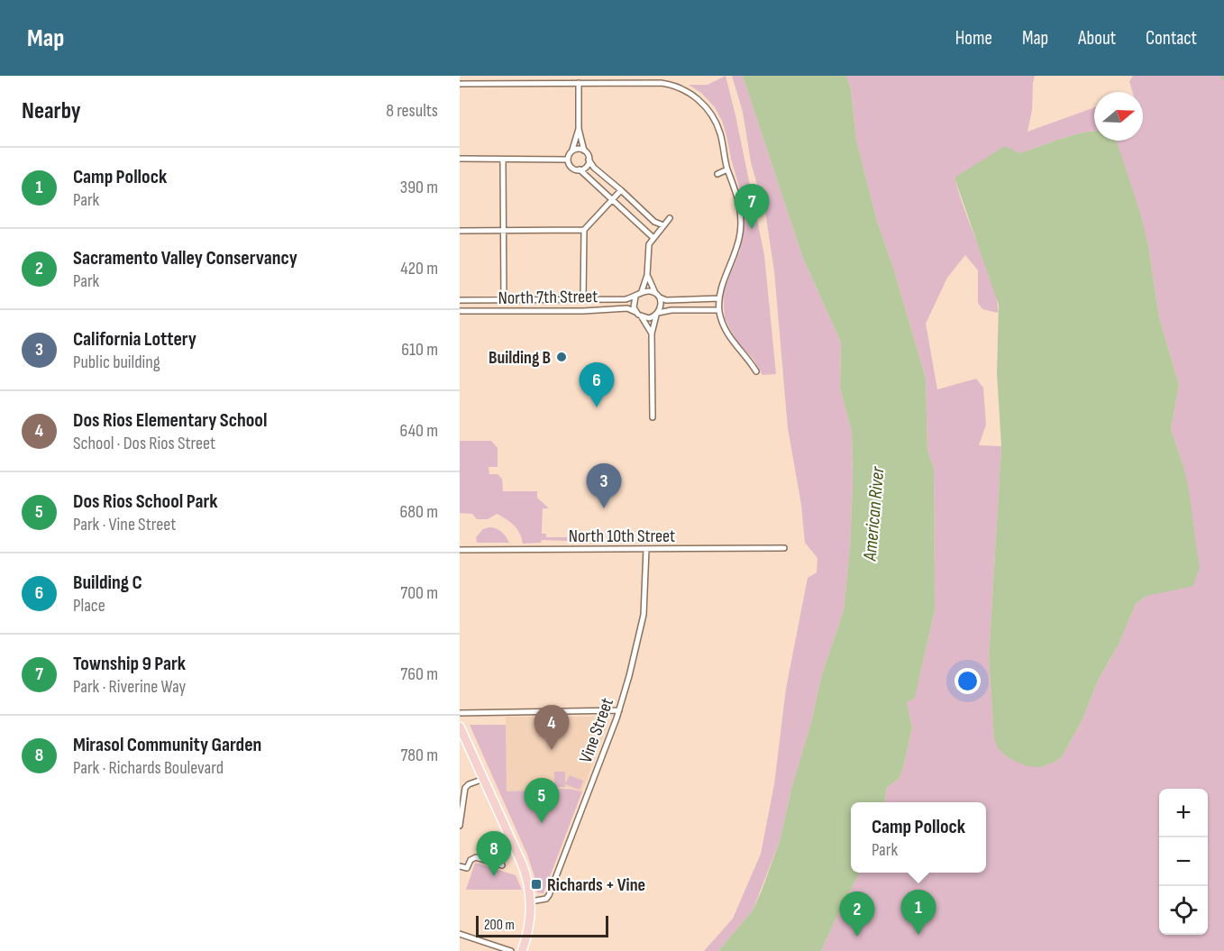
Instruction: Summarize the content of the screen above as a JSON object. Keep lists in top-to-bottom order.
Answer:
{
  "streets": {
    "street": ["North 7th Street", "North 10th Street", "Vine Street"]
  },
  "crossings": [
    ["North 10th Street", "Vine Street"]
  ],
  "water": ["American River"],
  "places": {
    "other": ["Building B"],
    "transit": ["Richards + Vine"]
  },
  "scale_bar": "200 m",
  "north": "right",
  "page": {
    "header": "Map",
    "nav": [
      "Home",
      "Map",
      "About",
      "Contact"
    ],
    "heading": ["Nearby", "8 results"],
    "list": [
      {
        "mark": "1",
        "name": "Camp Pollock",
        "note": "Park",
        "value": "390 m"
      },
      {
        "mark": "2",
        "name": "Sacramento Valley Conservancy",
        "note": "Park",
        "value": "420 m"
      },
      {
        "mark": "3",
        "name": "California Lottery",
        "note": "Public building",
        "value": "610 m"
      },
      {
        "mark": "4",
        "name": "Dos Rios Elementary School",
        "note": "School · Dos Rios Street",
        "value": "640 m"
      },
      {
        "mark": "5",
        "name": "Dos Rios School Park",
        "note": "Park · Vine Street",
        "value": "680 m"
      },
      {
        "mark": "6",
        "name": "Building C",
        "note": "Place",
        "value": "700 m"
      },
      {
        "mark": "7",
        "name": "Township 9 Park",
        "note": "Park · Riverine Way",
        "value": "760 m"
      },
      {
        "mark": "8",
        "name": "Mirasol Community Garden",
        "note": "Park · Richards Boulevard",
        "value": "780 m"
      }
    ],
    "pins": [
      "7",
      "6",
      "3",
      "4",
      "5",
      "8",
      "1",
      "2"
    ],
    "map_buttons": ["+", "−"],
    "popup": ["Camp Pollock", "Park"],
    "scale": "200 m"
  }
}
